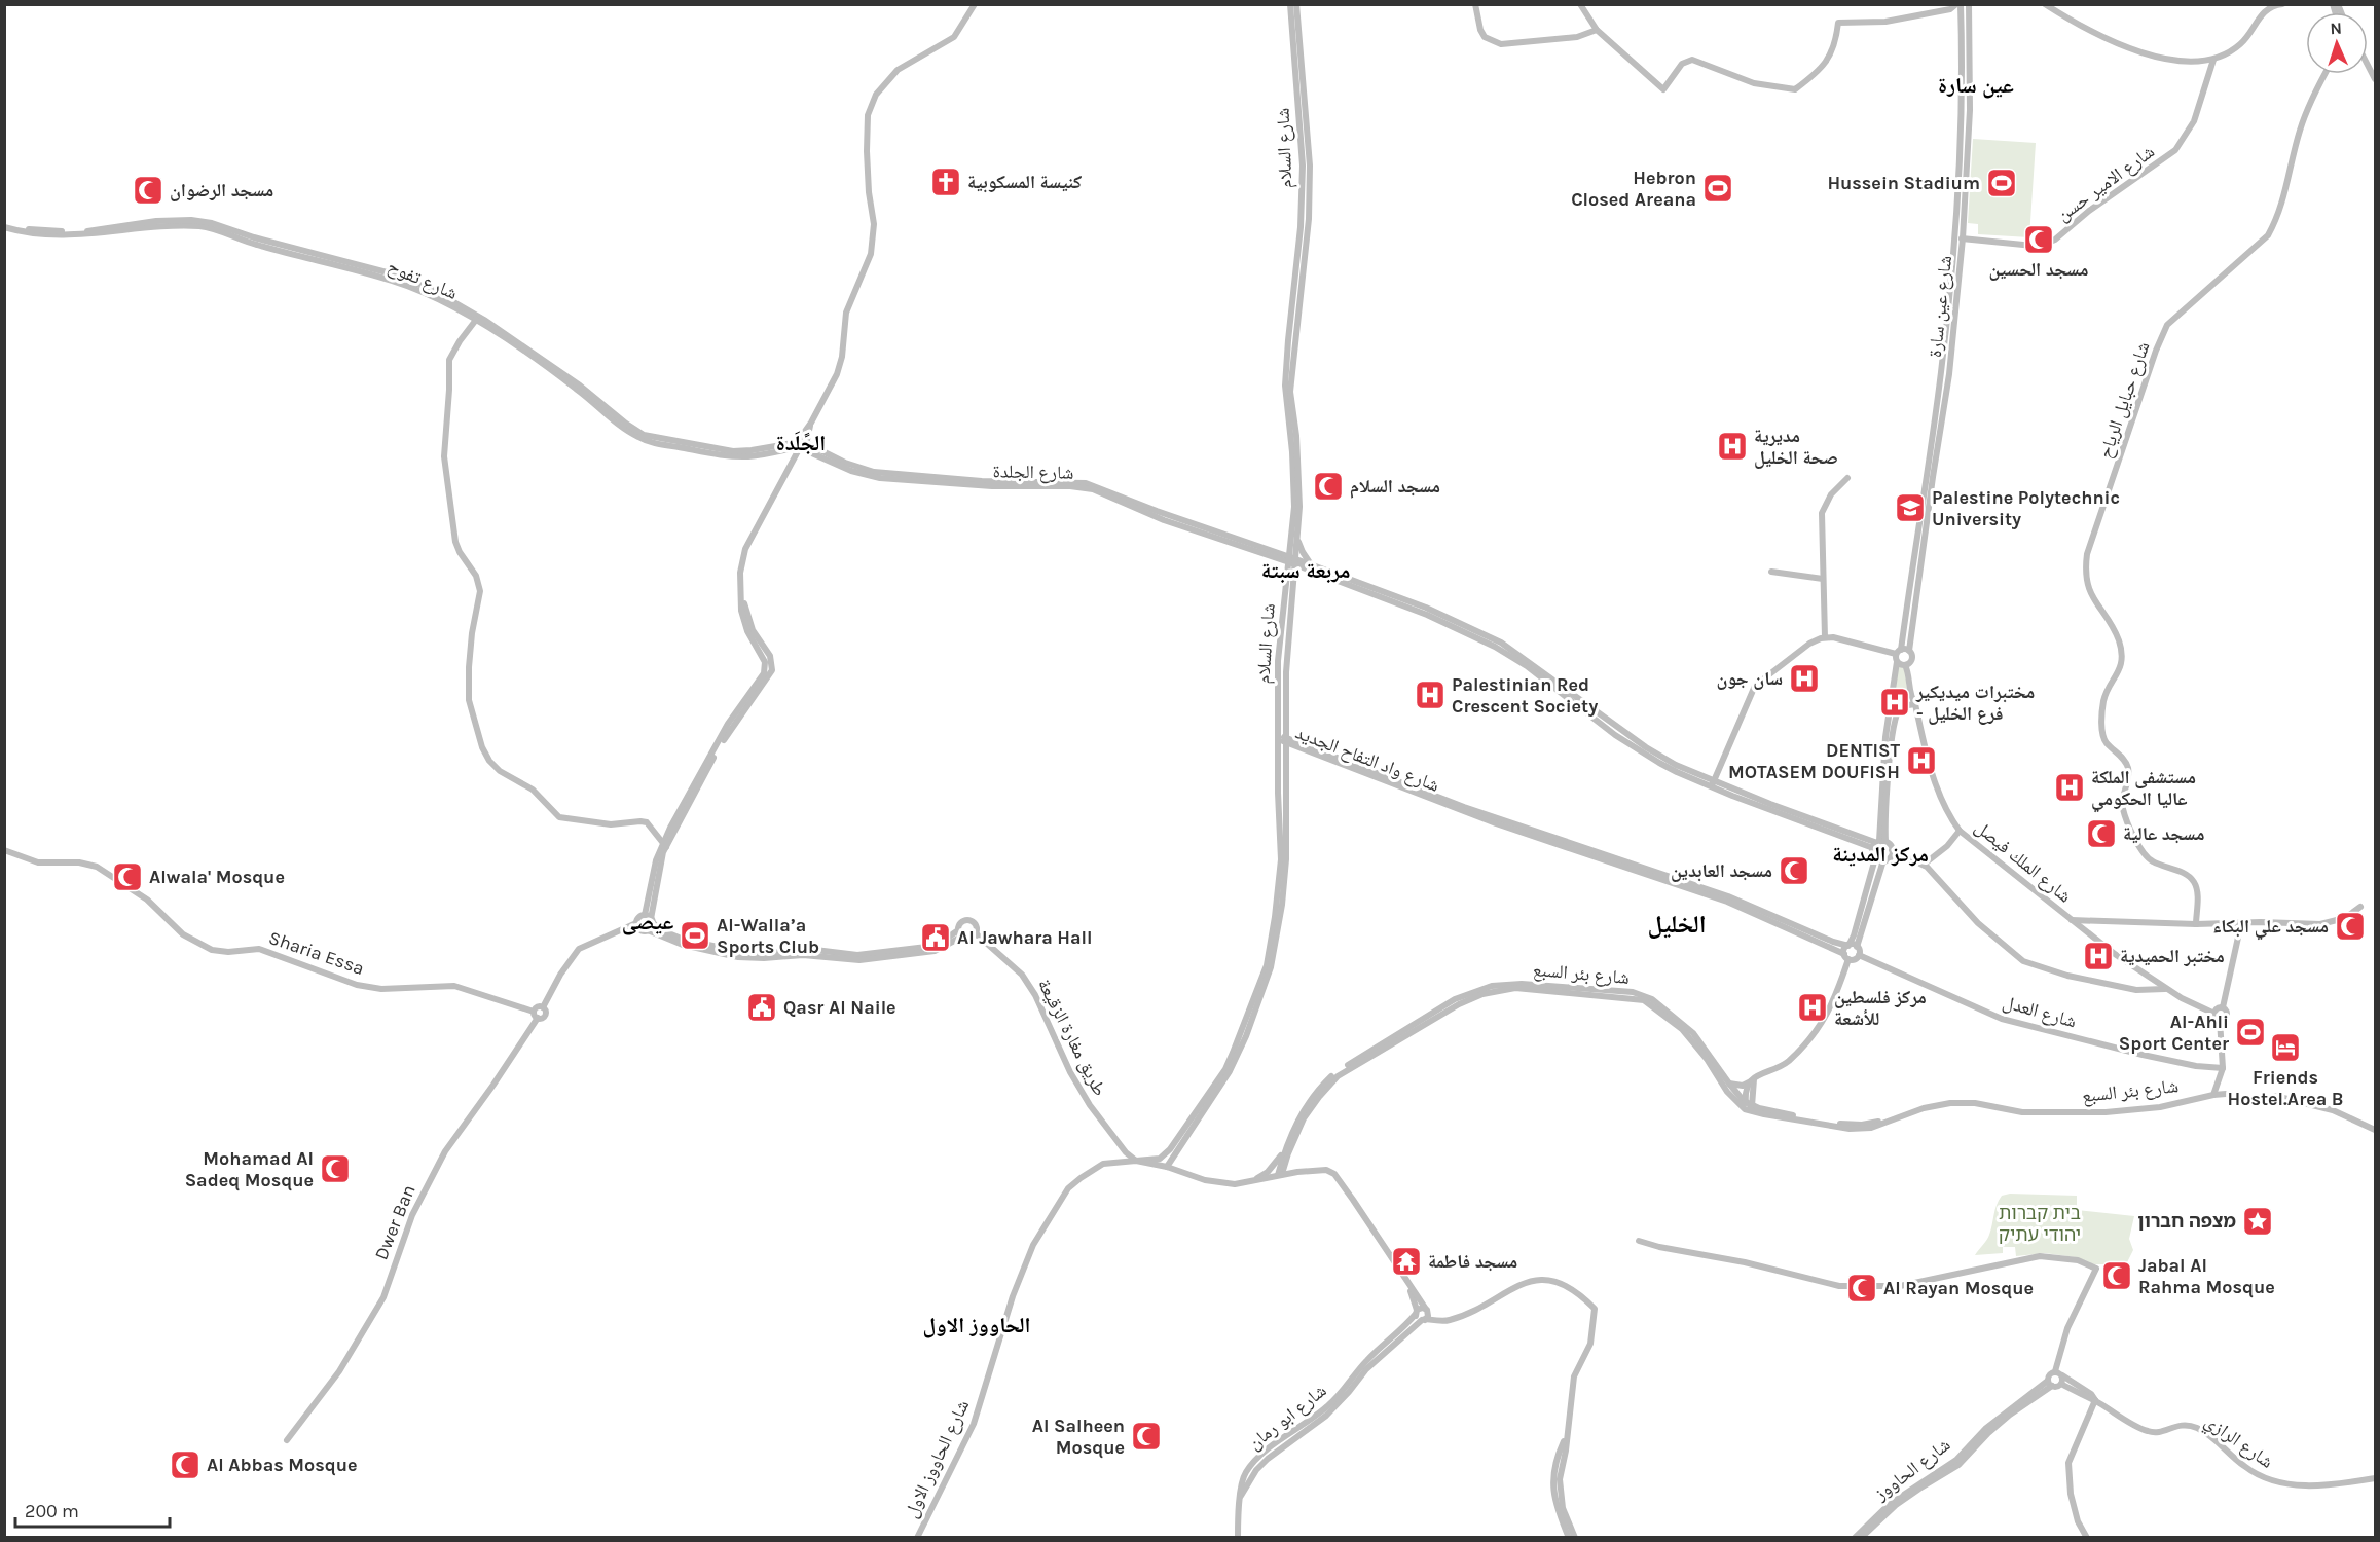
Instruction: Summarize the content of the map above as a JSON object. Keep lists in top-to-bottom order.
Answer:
{
  "streets": {
    "street": [
      "شارع السلام",
      "شارع الامير حسن",
      "شارع عين سارة",
      "شارع حبايل الرياح",
      "شارع الجلدة",
      "شارع واد التفاح الجديد",
      "شارع الملك فيصل",
      "Sharia Essa",
      "شارع بئر السبع",
      "شارع العدل",
      "طريق مغارة الزقيعة",
      "Dwer Ban",
      "شارع ابو رمان",
      "شارع الرازي",
      "شارع الحاووز الاول",
      "شارع الحاووز"
    ]
  },
  "crossings": [
    ["شارع السلام", "شارع الجلدة"],
    ["شارع السلام", "شارع واد التفاح الجديد"],
    ["شارع السلام", "طريق مغارة الزقيعة"],
    ["شارع الامير حسن", "شارع عين سارة"],
    ["شارع عين سارة", "شارع الملك فيصل"],
    ["شارع واد التفاح الجديد", "شارع العدل"],
    ["Sharia Essa", "Dwer Ban"]
  ],
  "districts": [
    "عين سارة",
    "الجًلَدة",
    "مربعة سبتة",
    "مركز المدينة",
    "عيصى",
    "الخليل",
    "الحاووز الاول"
  ],
  "parks": ["בית קברות יהודי עתיק"],
  "places": {
    "church": ["كنيسة المسكوبية"],
    "sports": [
      "Hussein Stadium",
      "Hebron Closed Areana",
      "Al-Walla’a Sports Club",
      "Al-Ahli Sport Center"
    ],
    "mosque": [
      "مسجد الرضوان",
      "مسجد الحسين",
      "مسجد السلام",
      "مسجد عالية",
      "مسجد العابدين",
      "Alwala' Mosque",
      "مسجد علي البكاء",
      "Mohamad Al Sadeq Mosque",
      "Jabal Al Rahma Mosque",
      "Al Rayan Mosque",
      "Al Salheen Mosque",
      "Al Abbas Mosque"
    ],
    "hospital": [
      "مديرية صحة الخليل",
      "سان جون",
      "Palestinian Red Crescent Society",
      "مختبرات ميديكير - فرع الخليل",
      "DENTIST MOTASEM DOUFISH",
      "مستشفى الملكة عاليا الحكومي",
      "مختبر الحميدية",
      "مركز فلسطين للأشعة"
    ],
    "school or university": ["Palestine Polytechnic University"],
    "public building": ["Al Jawhara Hall", "Qasr Al Naile"],
    "hotel": ["Friends Hostel.Area B"],
    "place": ["מצפה חברון"],
    "temple": ["مسجد فاطمة"]
  },
  "scale_bar": "200 m",
  "north": "top"
}
